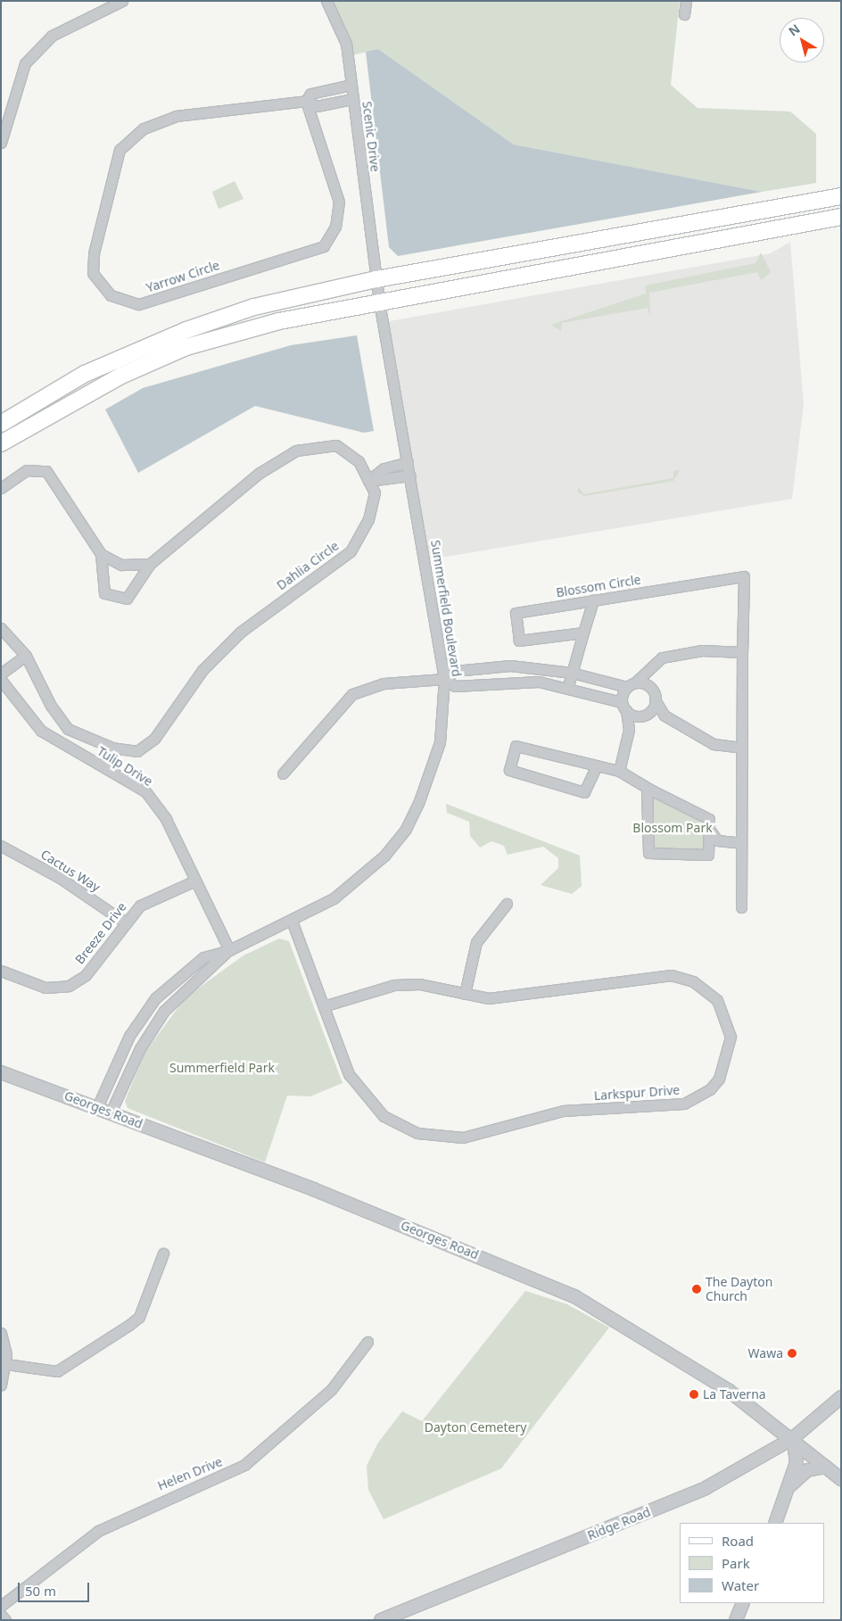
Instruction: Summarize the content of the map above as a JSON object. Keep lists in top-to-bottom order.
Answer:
{
  "streets": {
    "street": [
      "Scenic Drive",
      "Yarrow Circle",
      "Dahlia Circle",
      "Blossom Circle",
      "Summerfield Boulevard",
      "Tulip Drive",
      "Cactus Way",
      "Breeze Drive",
      "Larkspur Drive",
      "Georges Road",
      "Helen Drive",
      "Ridge Road"
    ]
  },
  "crossings": [
    ["Scenic Drive", "Yarrow Circle"],
    ["Scenic Drive", "Summerfield Boulevard"],
    ["Summerfield Boulevard", "Tulip Drive"],
    ["Summerfield Boulevard", "Larkspur Drive"],
    ["Summerfield Boulevard", "Georges Road"],
    ["Tulip Drive", "Breeze Drive"],
    ["Cactus Way", "Breeze Drive"],
    ["Georges Road", "Ridge Road"]
  ],
  "parks": ["Blossom Park", "Summerfield Park", "Dayton Cemetery"],
  "places": ["The Dayton Church", "Wawa", "La Taverna"],
  "legend": ["Road", "Park", "Water"],
  "scale_bar": "50 m",
  "north": "top left"
}
